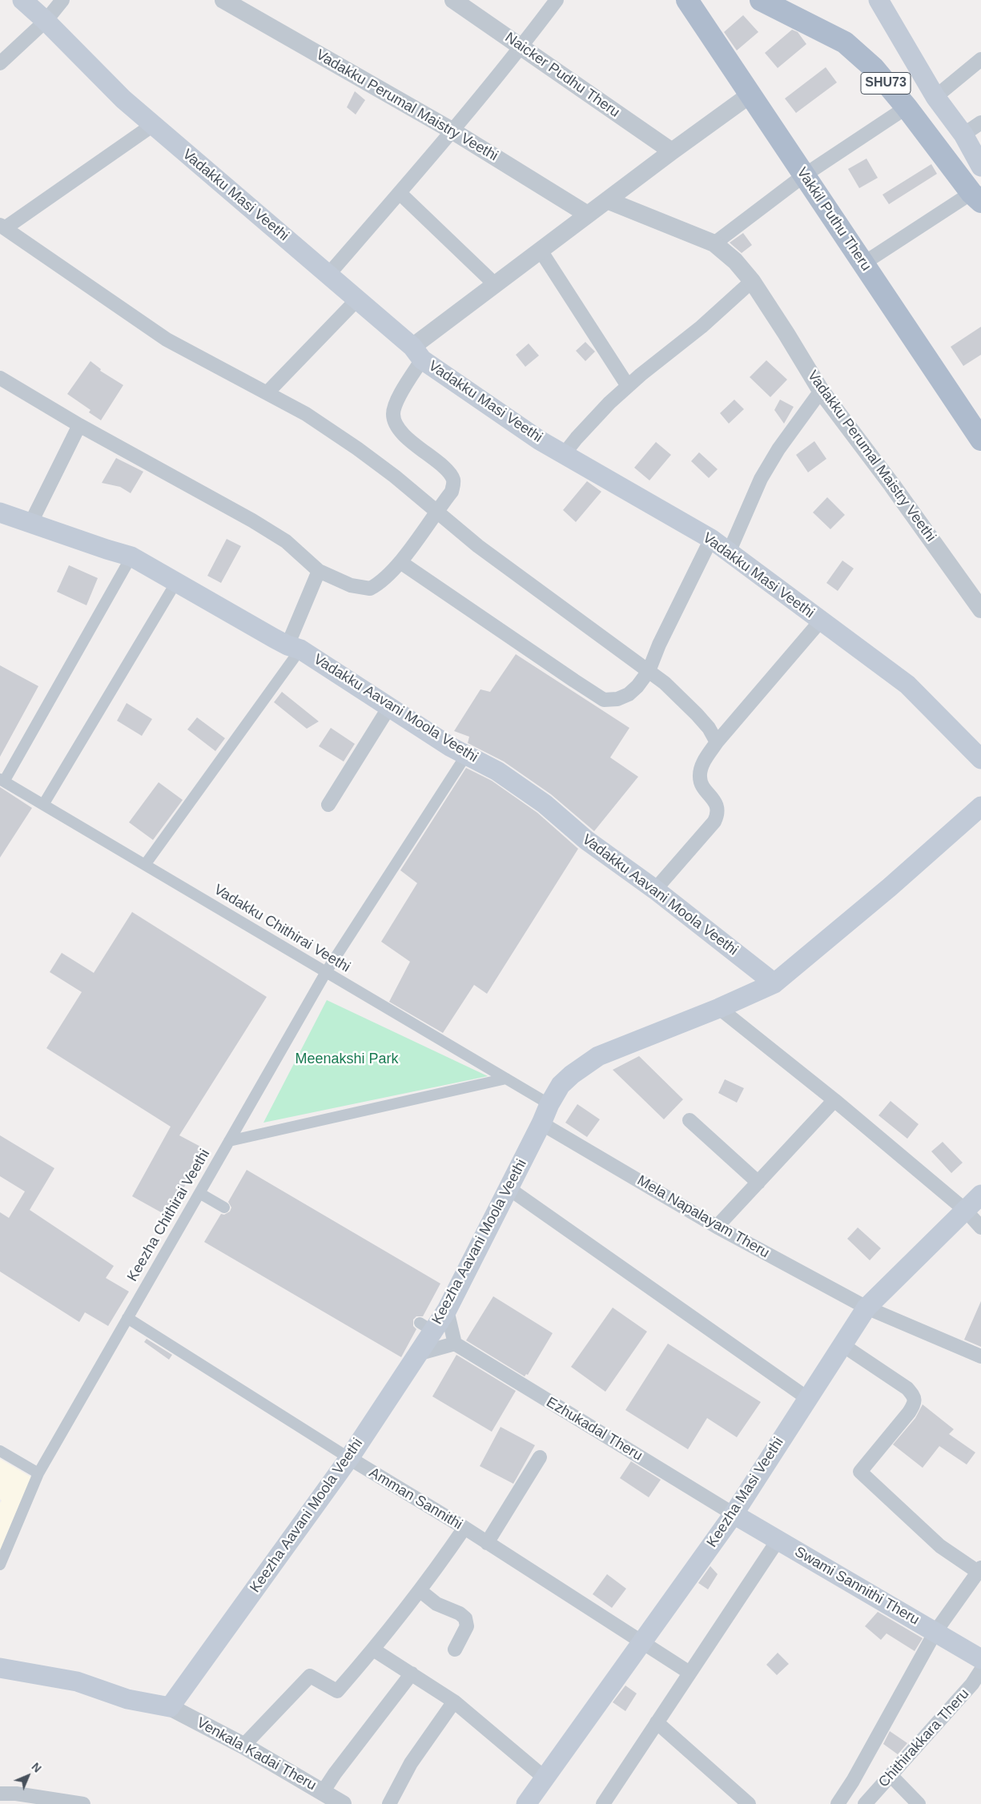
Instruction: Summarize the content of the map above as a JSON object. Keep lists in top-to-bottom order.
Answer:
{
  "streets": {
    "main road": [
      "SHU73",
      "Vadakku Masi Veethi",
      "Vakkil Puthu Theru",
      "Vadakku Aavani Moola Veethi",
      "Keezha Aavani Moola Veethi",
      "Keezha Masi Veethi",
      "Swami Sannithi Theru"
    ],
    "street": [
      "Naicker Pudhu Theru",
      "Vadakku Perumal Maistry Veethi",
      "Vadakku Chithirai Veethi",
      "Keezha Chithirai Veethi",
      "Mela Napalayam Theru",
      "Ezhukadal Theru",
      "Amman Sannithi",
      "Chithirakkara Theru",
      "Venkala Kadai Theru"
    ]
  },
  "crossings": [
    ["Vadakku Aavani Moola Veethi", "Keezha Chithirai Veethi"],
    ["Vadakku Aavani Moola Veethi", "Keezha Aavani Moola Veethi"],
    ["Vadakku Chithirai Veethi", "Keezha Chithirai Veethi"],
    ["Vadakku Chithirai Veethi", "Keezha Aavani Moola Veethi"],
    ["Keezha Chithirai Veethi", "Amman Sannithi"],
    ["Mela Napalayam Theru", "Keezha Aavani Moola Veethi"],
    ["Mela Napalayam Theru", "Keezha Masi Veethi"],
    ["Keezha Aavani Moola Veethi", "Amman Sannithi"],
    ["Keezha Aavani Moola Veethi", "Venkala Kadai Theru"],
    ["Ezhukadal Theru", "Keezha Masi Veethi"],
    ["Ezhukadal Theru", "Swami Sannithi Theru"],
    ["Keezha Masi Veethi", "Amman Sannithi"],
    ["Keezha Masi Veethi", "Swami Sannithi Theru"]
  ],
  "parks": ["Meenakshi Park"],
  "north": "top right"
}
